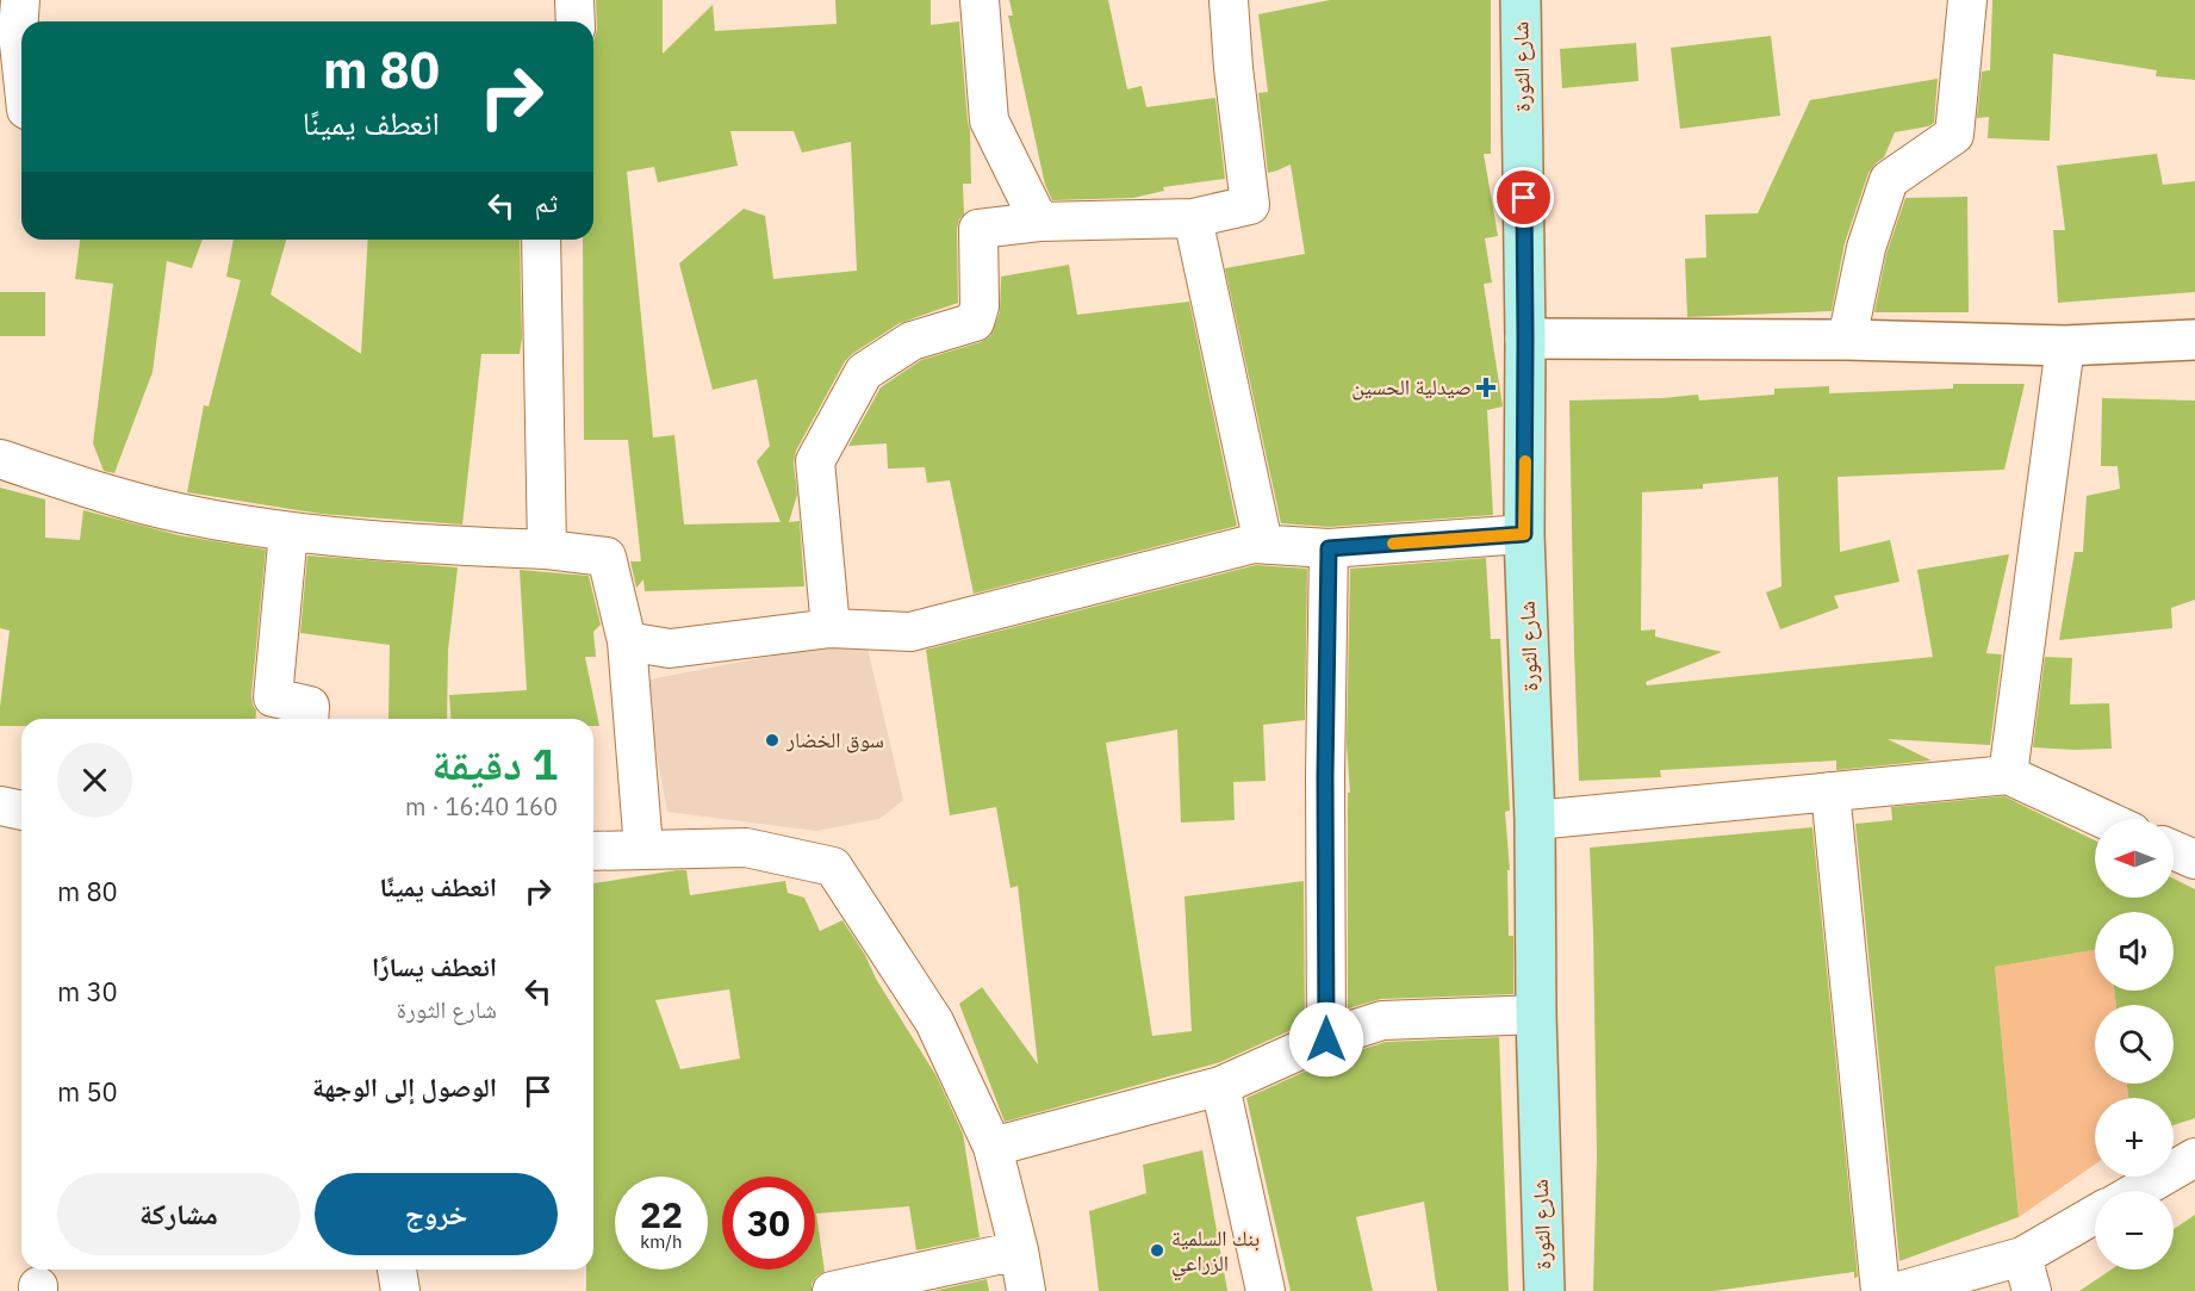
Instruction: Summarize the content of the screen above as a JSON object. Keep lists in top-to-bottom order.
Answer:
{
  "streets": {
    "main road": ["شارع الثورة"]
  },
  "places": {
    "health": ["صيدلية الحسين"],
    "other": ["سوق الخضار", "بنك السلمية الزراعي"]
  },
  "north": "left",
  "page": {
    "turn": ["80 m", "انعطف يمينًا"],
    "then": "ثم",
    "heading": ["1 دقيقة", "160 m · 16:40"],
    "map_buttons": ["+", "−"],
    "list": [
      {
        "name": "انعطف يمينًا",
        "value": "80 m"
      },
      {
        "name": "انعطف يسارًا",
        "note": "شارع الثورة",
        "value": "30 m"
      },
      {
        "name": "الوصول إلى الوجهة",
        "value": "50 m"
      }
    ],
    "buttons": ["خروج", "مشاركة"],
    "speed": "22 km/h",
    "limit": "30"
  }
}
